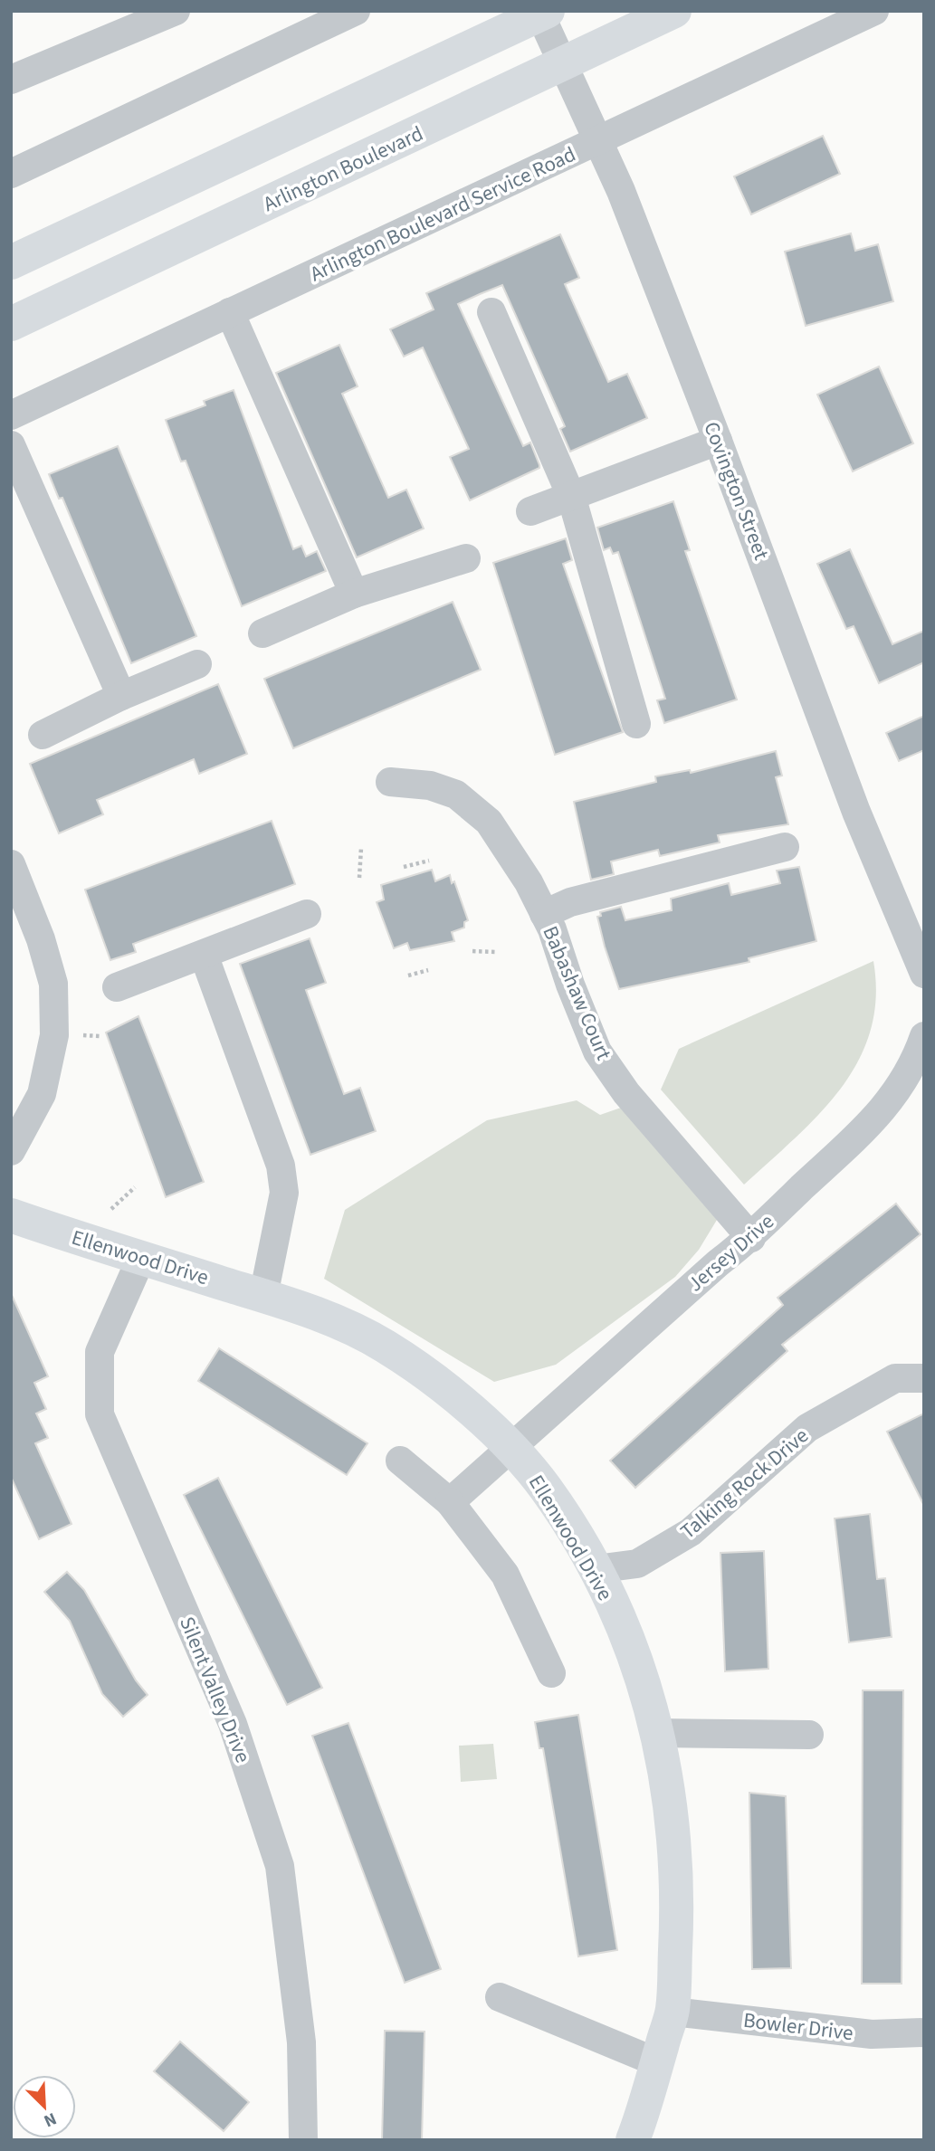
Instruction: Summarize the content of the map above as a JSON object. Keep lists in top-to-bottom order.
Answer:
{
  "streets": {
    "main road": ["Arlington Boulevard", "Ellenwood Drive"],
    "street": [
      "Arlington Boulevard Service Road",
      "Covington Street",
      "Babashaw Court",
      "Jersey Drive",
      "Talking Rock Drive",
      "Silent Valley Drive",
      "Bowler Drive"
    ]
  },
  "crossings": [
    ["Arlington Boulevard", "Covington Street"],
    ["Arlington Boulevard Service Road", "Covington Street"],
    ["Babashaw Court", "Jersey Drive"],
    ["Jersey Drive", "Ellenwood Drive"],
    ["Ellenwood Drive", "Talking Rock Drive"],
    ["Ellenwood Drive", "Silent Valley Drive"],
    ["Ellenwood Drive", "Bowler Drive"]
  ],
  "north": "bottom right"
}
